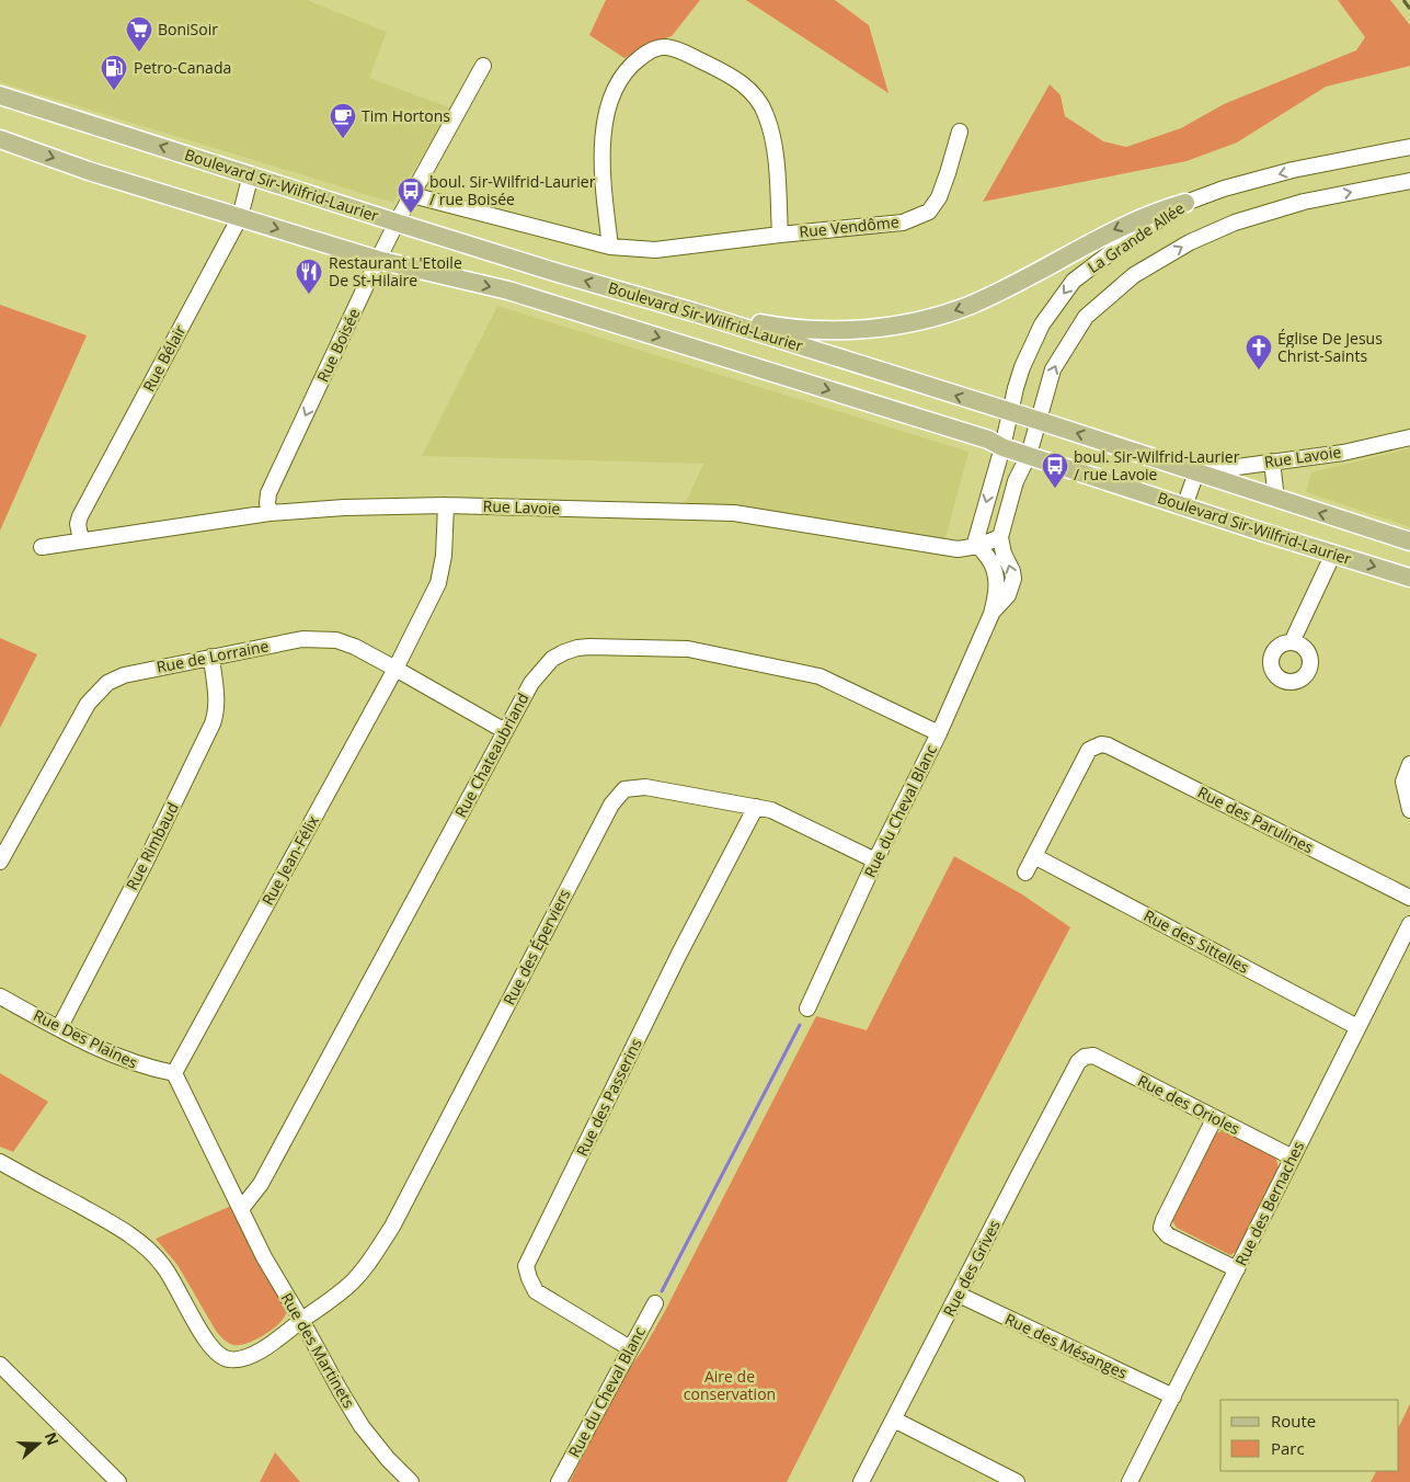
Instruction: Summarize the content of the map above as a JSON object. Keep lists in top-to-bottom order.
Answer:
{
  "streets": {
    "main road": ["Boulevard Sir-Wilfrid-Laurier"],
    "street": [
      "Rue Vendôme",
      "La Grande Allée",
      "Rue Boisée",
      "Rue Bélair",
      "Rue Lavoie",
      "Rue de Lorraine",
      "Rue Chateaubriand",
      "Rue du Cheval Blanc",
      "Rue des Parulines",
      "Rue Rimbaud",
      "Rue Jean-Félix",
      "Rue des Sittelles",
      "Rue des Éperviers",
      "Rue Des Plaines",
      "Rue des Passerins",
      "Rue des Orioles",
      "Rue des Bernaches",
      "Rue des Grives",
      "Rue des Mésanges",
      "Rue des Martinets"
    ]
  },
  "crossings": [
    ["Boulevard Sir-Wilfrid-Laurier", "La Grande Allée"],
    ["Boulevard Sir-Wilfrid-Laurier", "Rue Boisée"],
    ["Boulevard Sir-Wilfrid-Laurier", "Rue Bélair"],
    ["Boulevard Sir-Wilfrid-Laurier", "Rue Lavoie"],
    ["Rue Vendôme", "Rue Boisée"],
    ["Rue Boisée", "Rue Lavoie"],
    ["Rue Bélair", "Rue Lavoie"],
    ["Rue Lavoie", "Rue du Cheval Blanc"],
    ["Rue Lavoie", "Rue Jean-Félix"],
    ["Rue de Lorraine", "Rue Chateaubriand"],
    ["Rue de Lorraine", "Rue Rimbaud"],
    ["Rue de Lorraine", "Rue Jean-Félix"],
    ["Rue Chateaubriand", "Rue du Cheval Blanc"],
    ["Rue Chateaubriand", "Rue des Martinets"],
    ["Rue du Cheval Blanc", "Rue des Éperviers"],
    ["Rue du Cheval Blanc", "Rue des Passerins"],
    ["Rue des Parulines", "Rue des Sittelles"],
    ["Rue Rimbaud", "Rue Des Plaines"],
    ["Rue Jean-Félix", "Rue Des Plaines"],
    ["Rue des Sittelles", "Rue des Bernaches"],
    ["Rue des Éperviers", "Rue des Passerins"],
    ["Rue des Éperviers", "Rue des Martinets"],
    ["Rue des Orioles", "Rue des Bernaches"],
    ["Rue des Orioles", "Rue des Grives"],
    ["Rue des Bernaches", "Rue des Mésanges"],
    ["Rue des Grives", "Rue des Mésanges"]
  ],
  "one_way": ["Rue Boisée"],
  "parks": ["Aire de conservation"],
  "places": {
    "supermarket": ["BoniSoir"],
    "fuel station": ["Petro-Canada"],
    "cafe": ["Tim Hortons"],
    "bus stop": ["boul. Sir-Wilfrid-Laurier / rue Boisée", "boul. Sir-Wilfrid-Laurier / rue Lavoie"],
    "restaurant": ["Restaurant L'Etoile De St-Hilaire"],
    "church": ["Église De Jesus Christ-Saints"]
  },
  "legend": ["Route", "Parc"],
  "north": "right"
}
